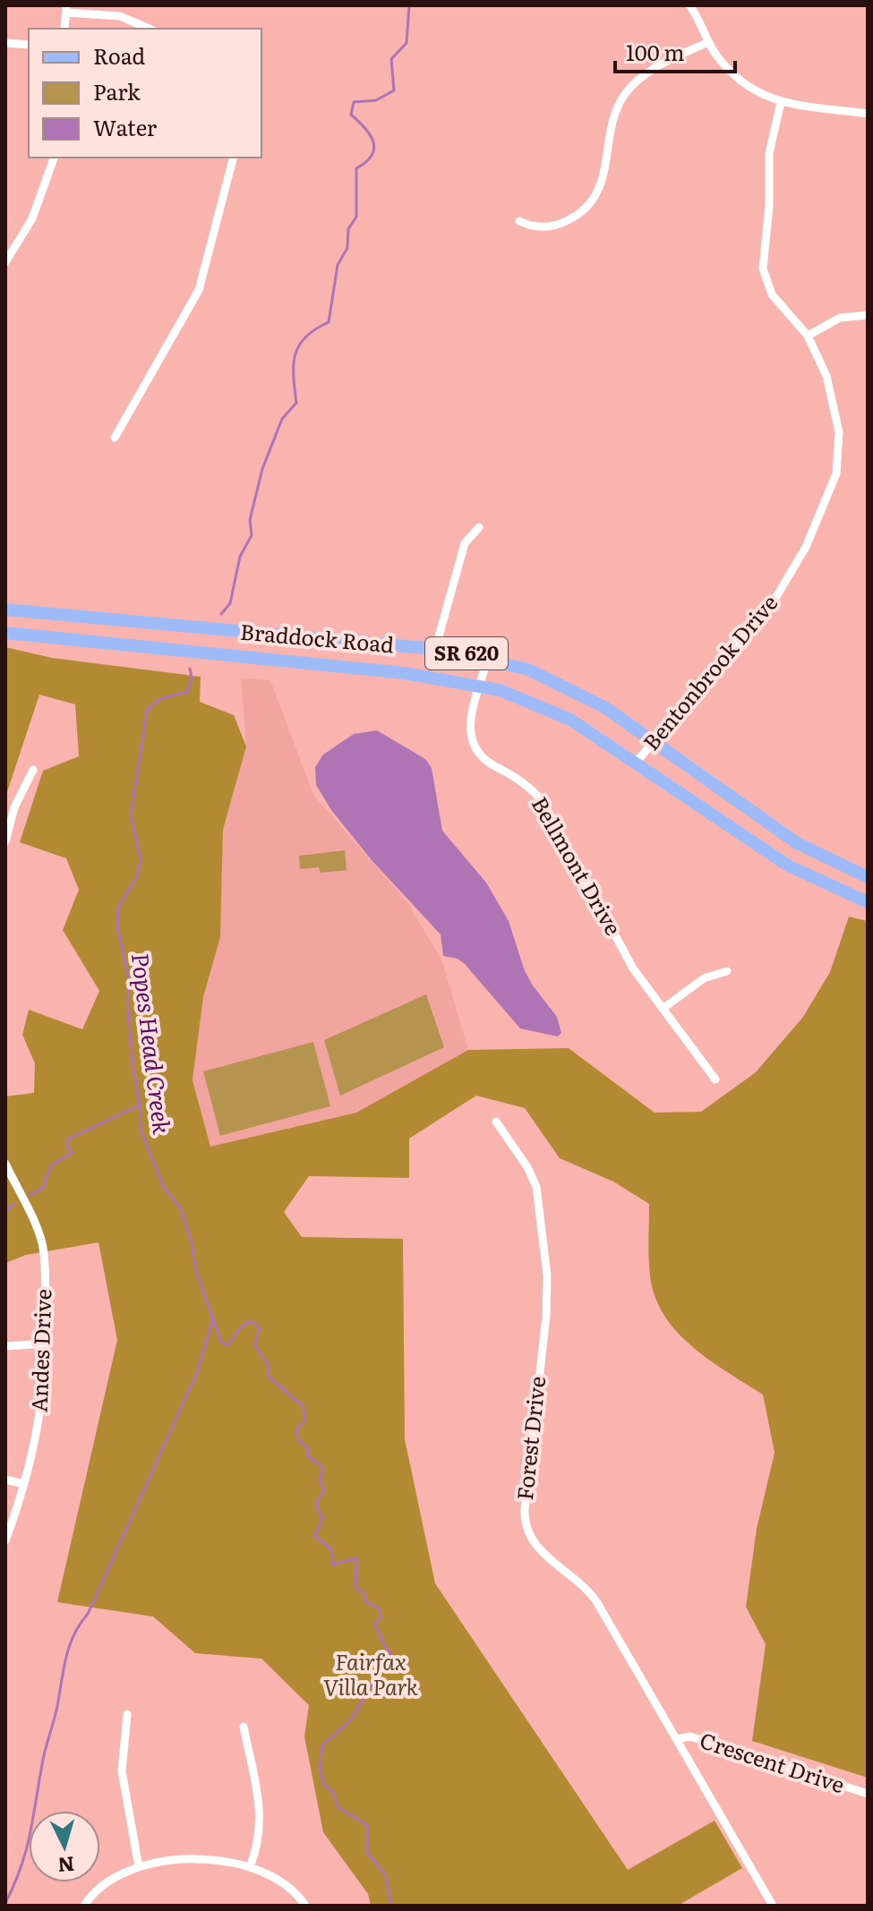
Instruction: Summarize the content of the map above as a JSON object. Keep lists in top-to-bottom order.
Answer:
{
  "streets": {
    "main road": ["Braddock Road", "SR 620"],
    "street": [
      "Bentonbrook Drive",
      "Bellmont Drive",
      "Andes Drive",
      "Forest Drive",
      "Crescent Drive"
    ]
  },
  "crossings": [
    ["Braddock Road", "Bentonbrook Drive"],
    ["Braddock Road", "Bellmont Drive"],
    ["Forest Drive", "Crescent Drive"]
  ],
  "water": ["Popes Head Creek"],
  "parks": ["Fairfax Villa Park"],
  "legend": ["Road", "Park", "Water"],
  "scale_bar": "100 m",
  "north": "bottom"
}
